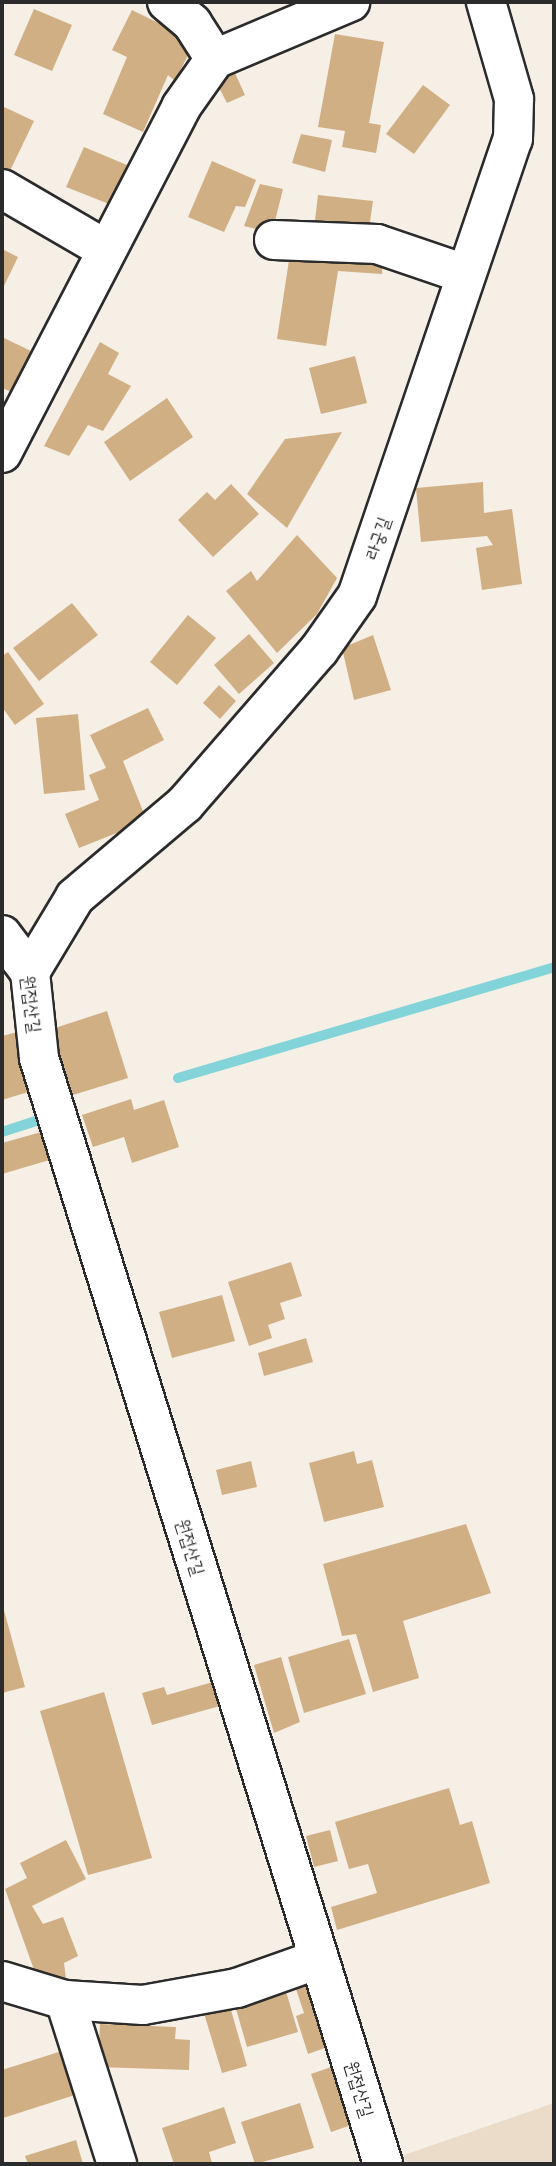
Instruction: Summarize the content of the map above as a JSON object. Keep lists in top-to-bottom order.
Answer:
{
  "streets": {
    "street": ["라궁길", "원접산길"]
  },
  "crossings": [
    ["라궁길", "원접산길"]
  ]
}
